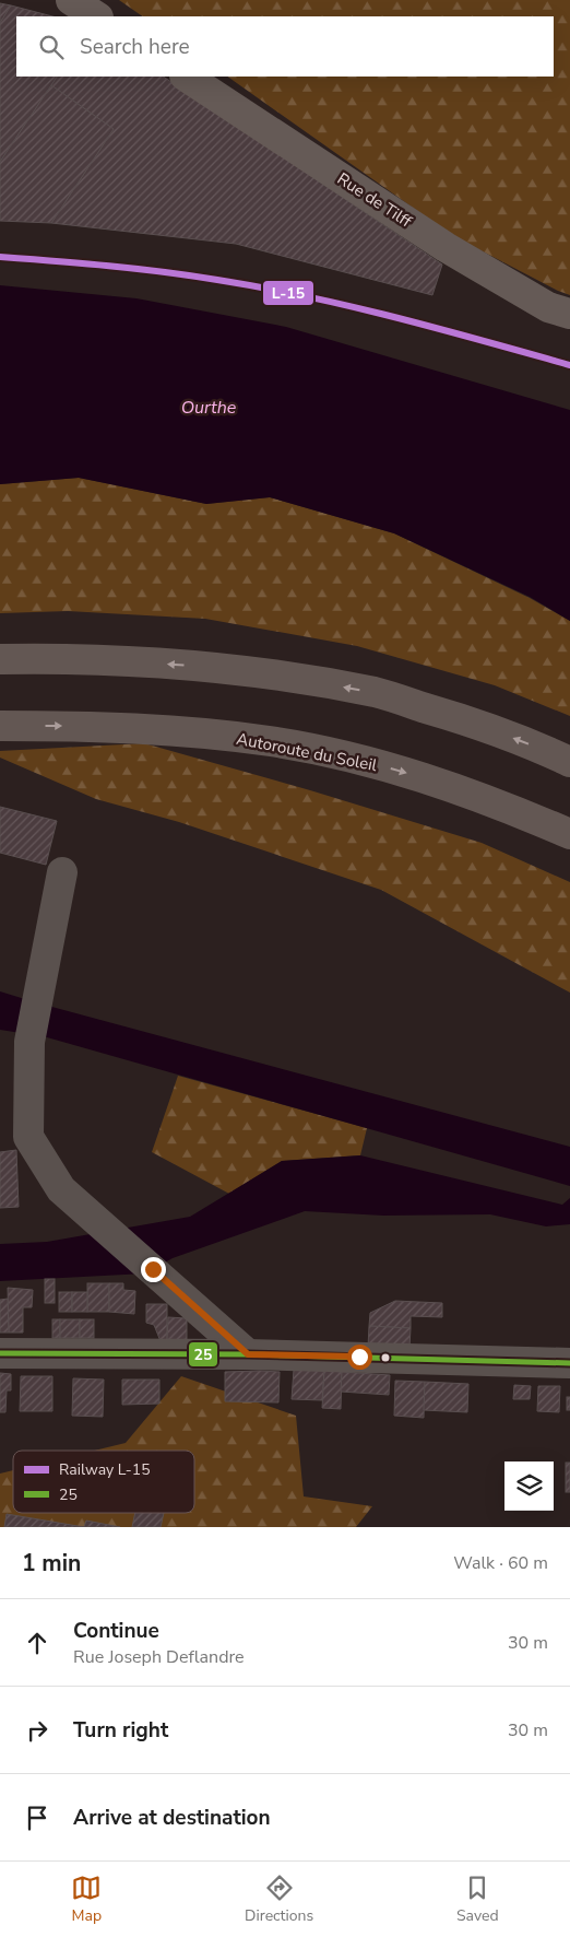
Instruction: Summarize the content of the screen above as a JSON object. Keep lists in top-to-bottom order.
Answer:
{
  "streets": {
    "highway": ["Autoroute du Soleil"],
    "main road": ["Rue de Tilff"]
  },
  "water": ["Ourthe"],
  "lines": ["rail line L-15", "transit line 25"],
  "legend": ["Railway L-15", "25"],
  "page": {
    "search": "Search here",
    "heading": ["1 min", "Walk · 60 m"],
    "list": [
      ["Continue", "Rue Joseph Deflandre", "30 m"],
      ["Turn right", "30 m"],
      "Arrive at destination"
    ],
    "nav": ["Map", "Directions", "Saved"]
  }
}
